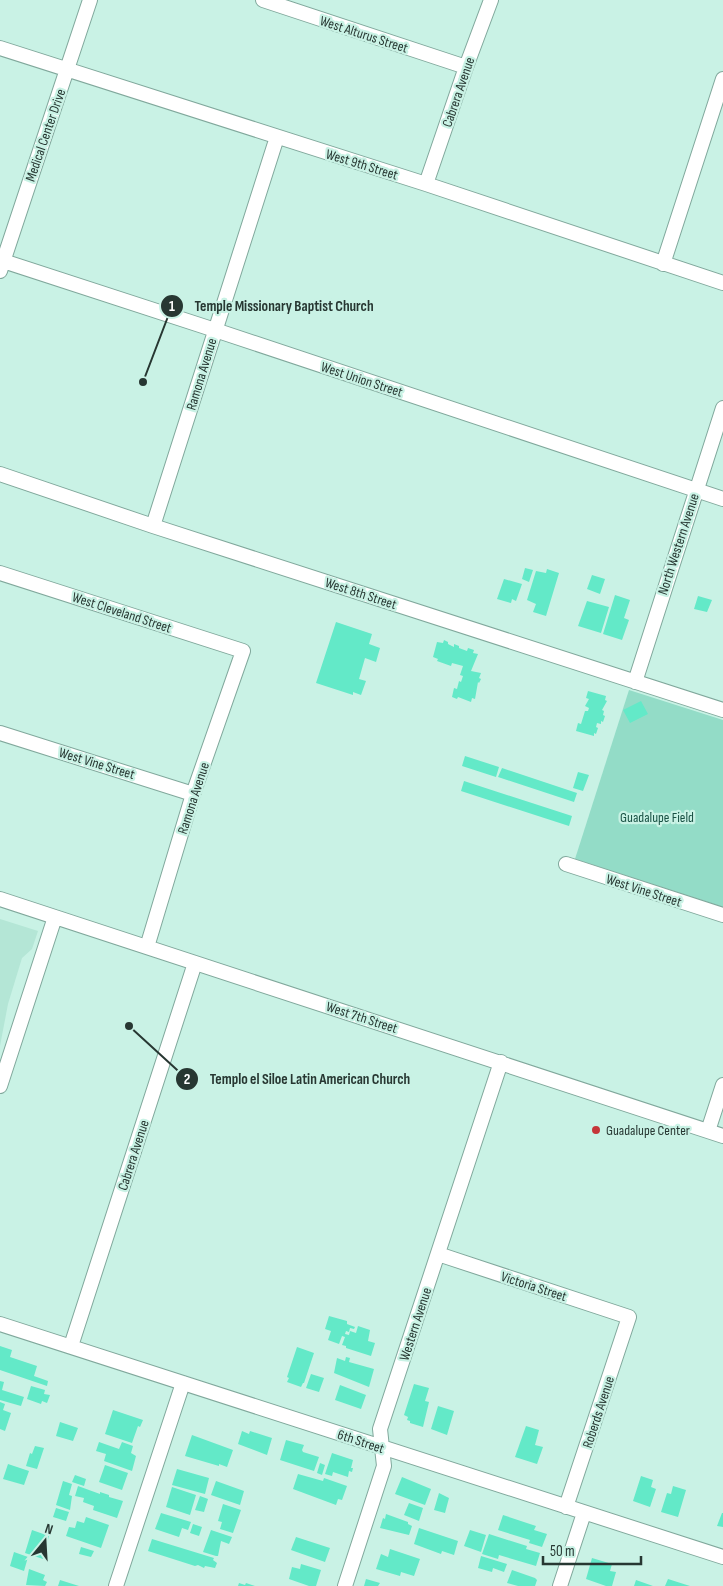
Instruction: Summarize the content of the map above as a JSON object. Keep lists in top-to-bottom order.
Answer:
{
  "streets": {
    "street": [
      "West Alturus Street",
      "Cabrera Avenue",
      "Medical Center Drive",
      "West 9th Street",
      "Ramona Avenue",
      "West Union Street",
      "North Western Avenue",
      "West 8th Street",
      "West Cleveland Street",
      "West Vine Street",
      "West 7th Street",
      "Victoria Street",
      "Western Avenue",
      "Roberds Avenue",
      "6th Street"
    ]
  },
  "crossings": [
    ["West Alturus Street", "Cabrera Avenue"],
    ["Cabrera Avenue", "West 9th Street"],
    ["Cabrera Avenue", "West 7th Street"],
    ["Cabrera Avenue", "6th Street"],
    ["Medical Center Drive", "West 9th Street"],
    ["Medical Center Drive", "West Union Street"],
    ["West 9th Street", "Ramona Avenue"],
    ["Ramona Avenue", "West Union Street"],
    ["Ramona Avenue", "West 8th Street"],
    ["Ramona Avenue", "West Cleveland Street"],
    ["Ramona Avenue", "West Vine Street"],
    ["Ramona Avenue", "West 7th Street"],
    ["West Union Street", "North Western Avenue"],
    ["North Western Avenue", "West 8th Street"],
    ["West 7th Street", "Western Avenue"],
    ["Victoria Street", "Western Avenue"],
    ["Victoria Street", "Roberds Avenue"],
    ["Western Avenue", "6th Street"],
    ["Roberds Avenue", "6th Street"]
  ],
  "parks": ["Guadalupe Field"],
  "places": ["Temple Missionary Baptist Church", "Templo el Siloe Latin American Church", "Guadalupe Center"],
  "scale_bar": "50 m",
  "north": "top"
}
